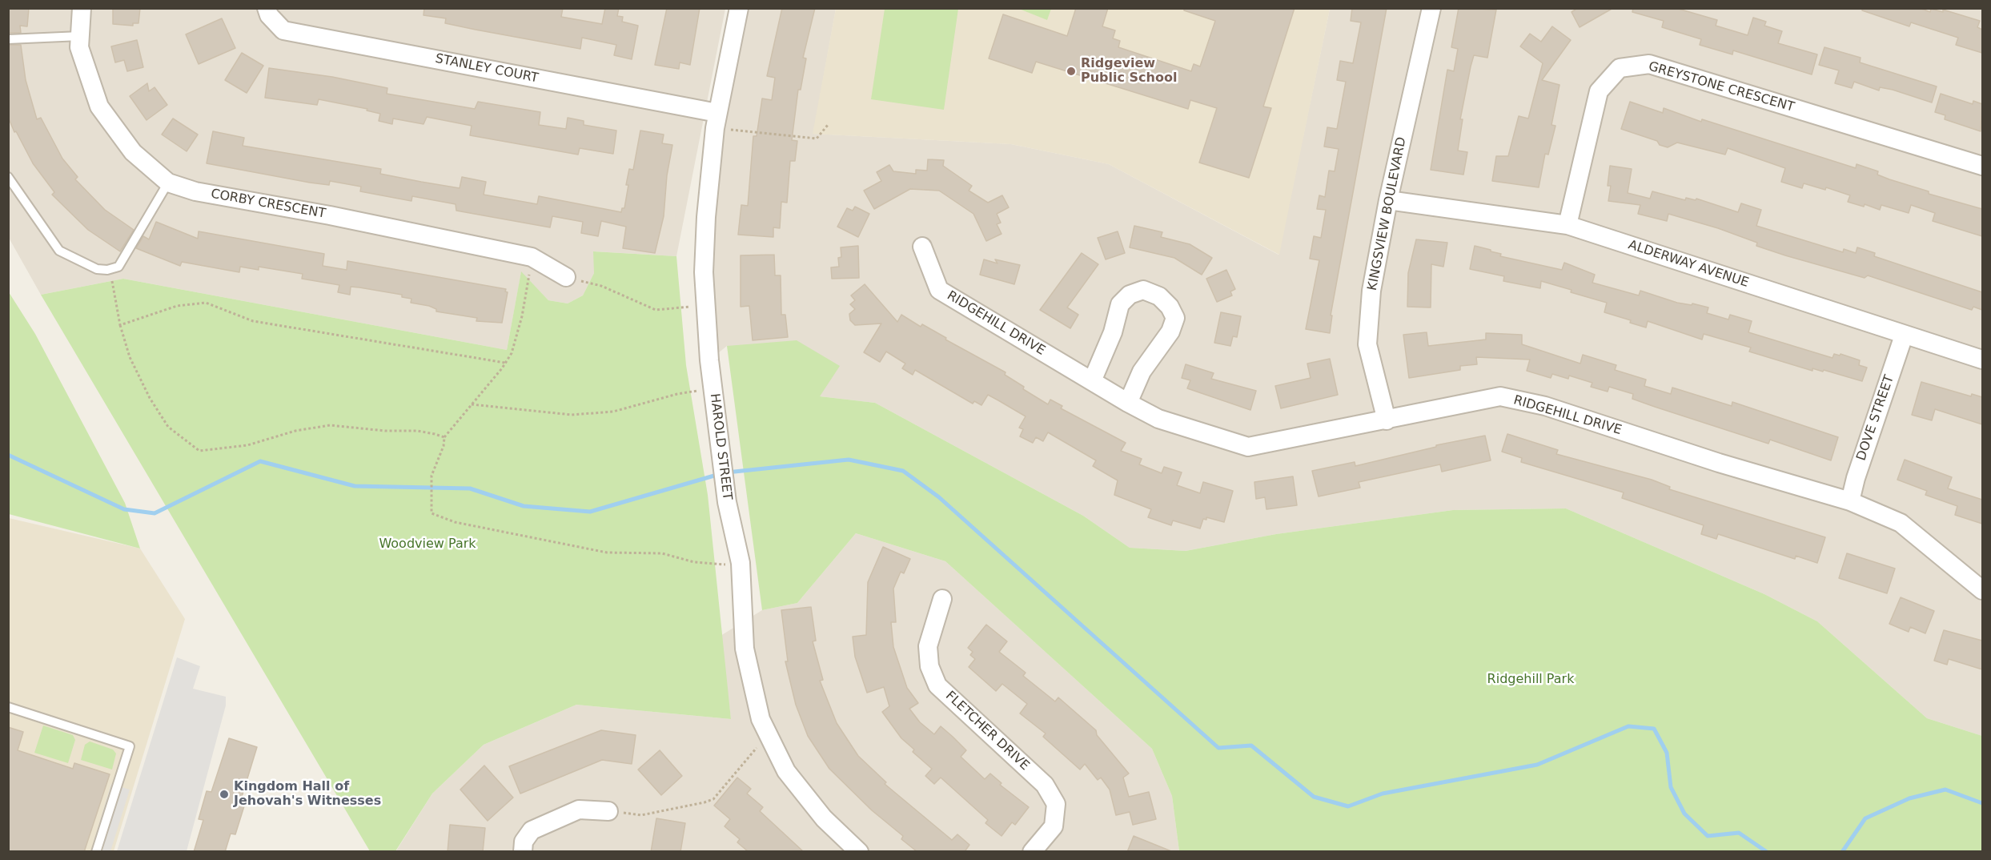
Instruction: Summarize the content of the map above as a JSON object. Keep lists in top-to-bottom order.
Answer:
{
  "streets": {
    "street": [
      "STANLEY COURT",
      "GREYSTONE CRESCENT",
      "CORBY CRESCENT",
      "KINGSVIEW BOULEVARD",
      "ALDERWAY AVENUE",
      "RIDGEHILL DRIVE",
      "DOVE STREET",
      "HAROLD STREET",
      "FLETCHER DRIVE"
    ]
  },
  "crossings": [
    ["STANLEY COURT", "HAROLD STREET"],
    ["GREYSTONE CRESCENT", "ALDERWAY AVENUE"],
    ["KINGSVIEW BOULEVARD", "ALDERWAY AVENUE"],
    ["KINGSVIEW BOULEVARD", "RIDGEHILL DRIVE"],
    ["ALDERWAY AVENUE", "DOVE STREET"],
    ["RIDGEHILL DRIVE", "DOVE STREET"]
  ],
  "parks": ["Woodview Park", "Ridgehill Park"],
  "places": ["Ridgeview Public School", "Kingdom Hall of Jehovah's Witnesses"]
}
